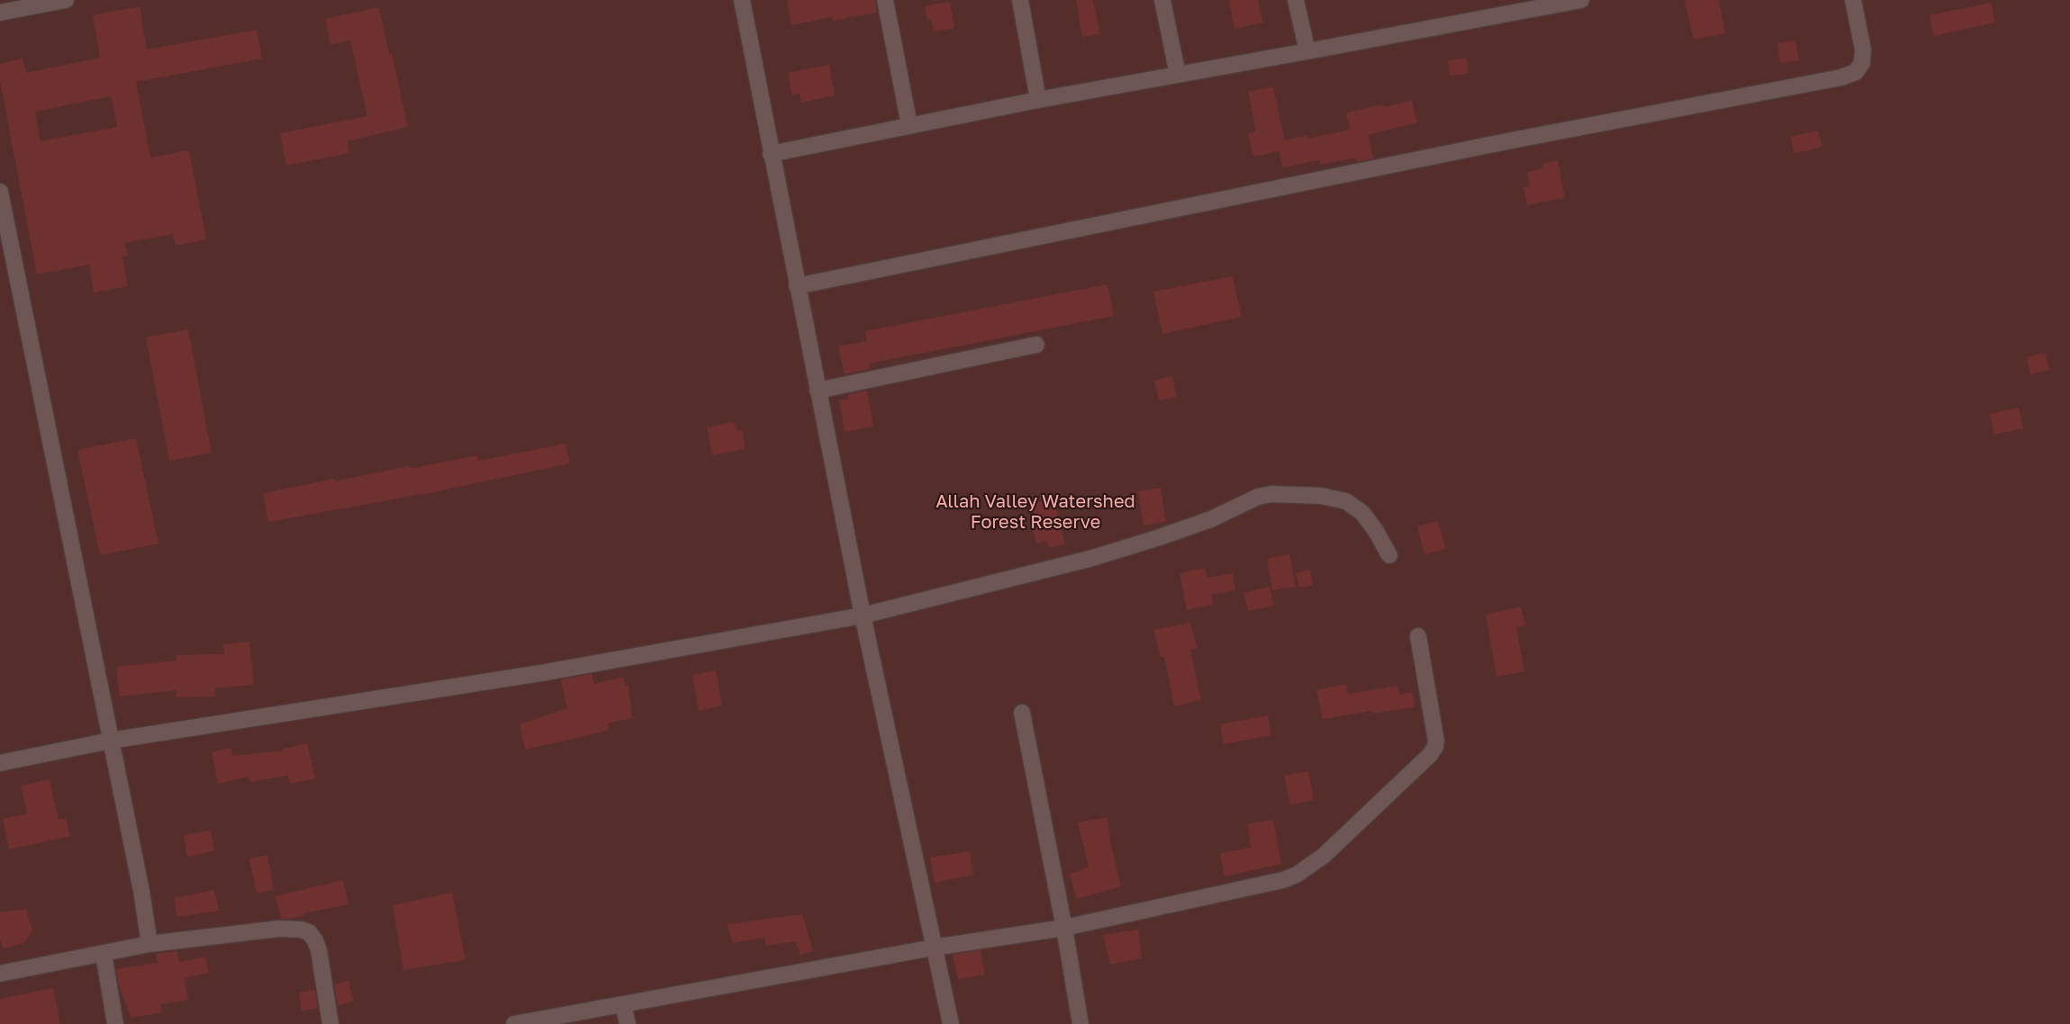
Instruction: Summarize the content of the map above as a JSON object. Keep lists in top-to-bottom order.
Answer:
{
  "parks": ["Allah Valley Watershed Forest Reserve"]
}
